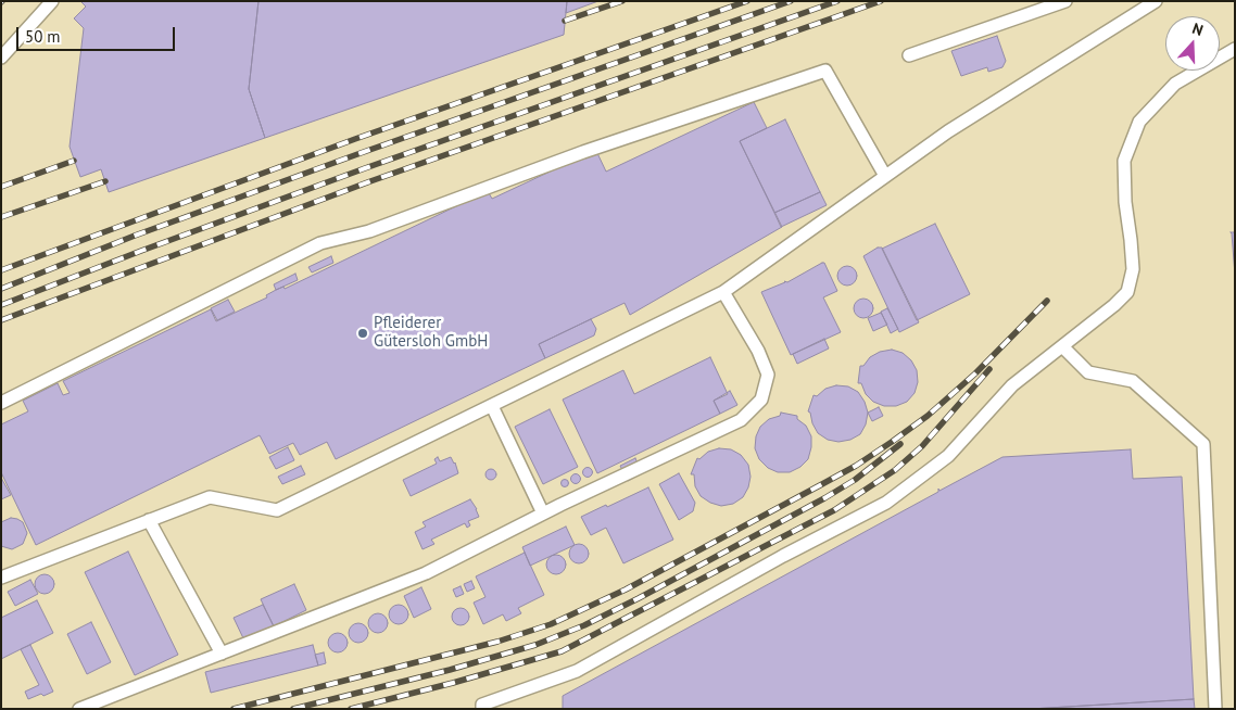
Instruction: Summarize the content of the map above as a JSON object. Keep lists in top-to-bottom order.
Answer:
{
  "places": ["Pfleiderer Gütersloh GmbH"],
  "scale_bar": "50 m",
  "north": "top"
}
